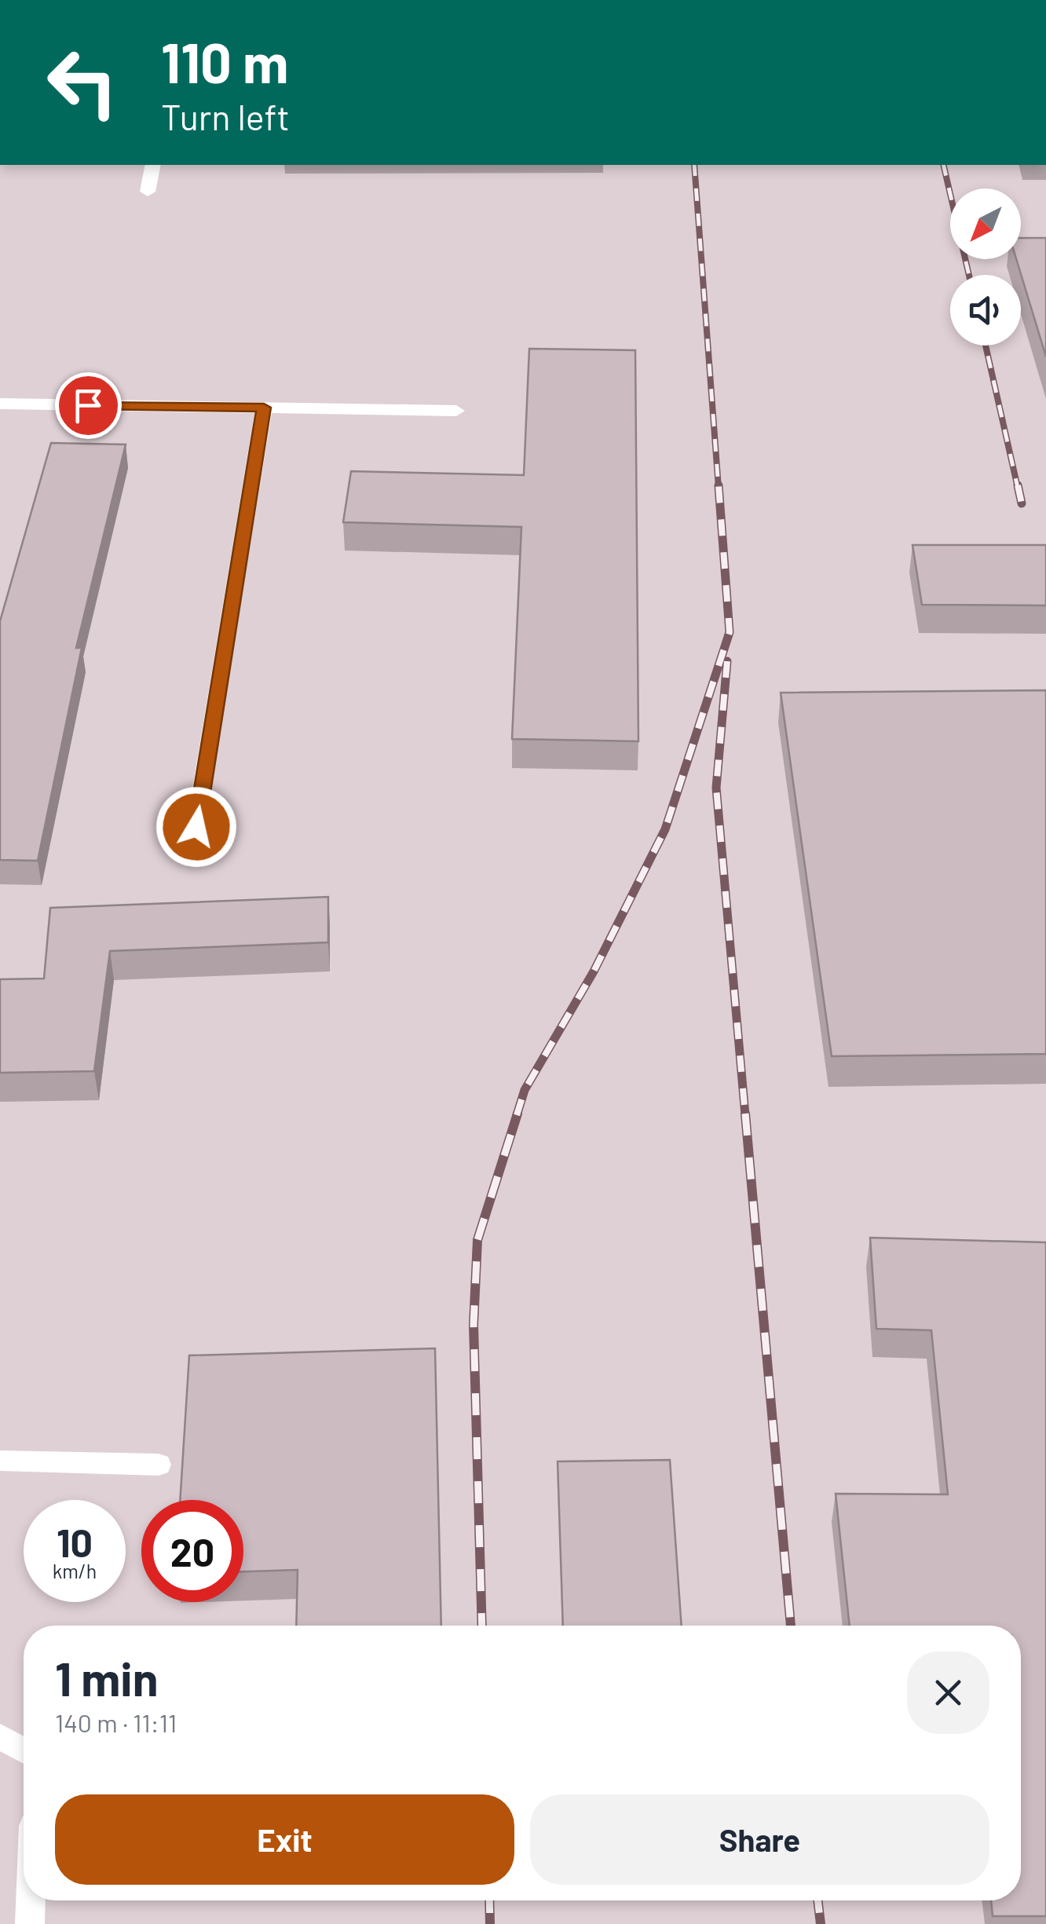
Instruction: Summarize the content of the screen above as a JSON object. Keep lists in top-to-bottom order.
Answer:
{
  "north": "bottom left",
  "page": {
    "turn": ["110 m", "Turn left"],
    "speed": "10 km/h",
    "limit": "20",
    "heading": ["1 min", "140 m · 11:11"],
    "buttons": ["Exit", "Share"]
  }
}
